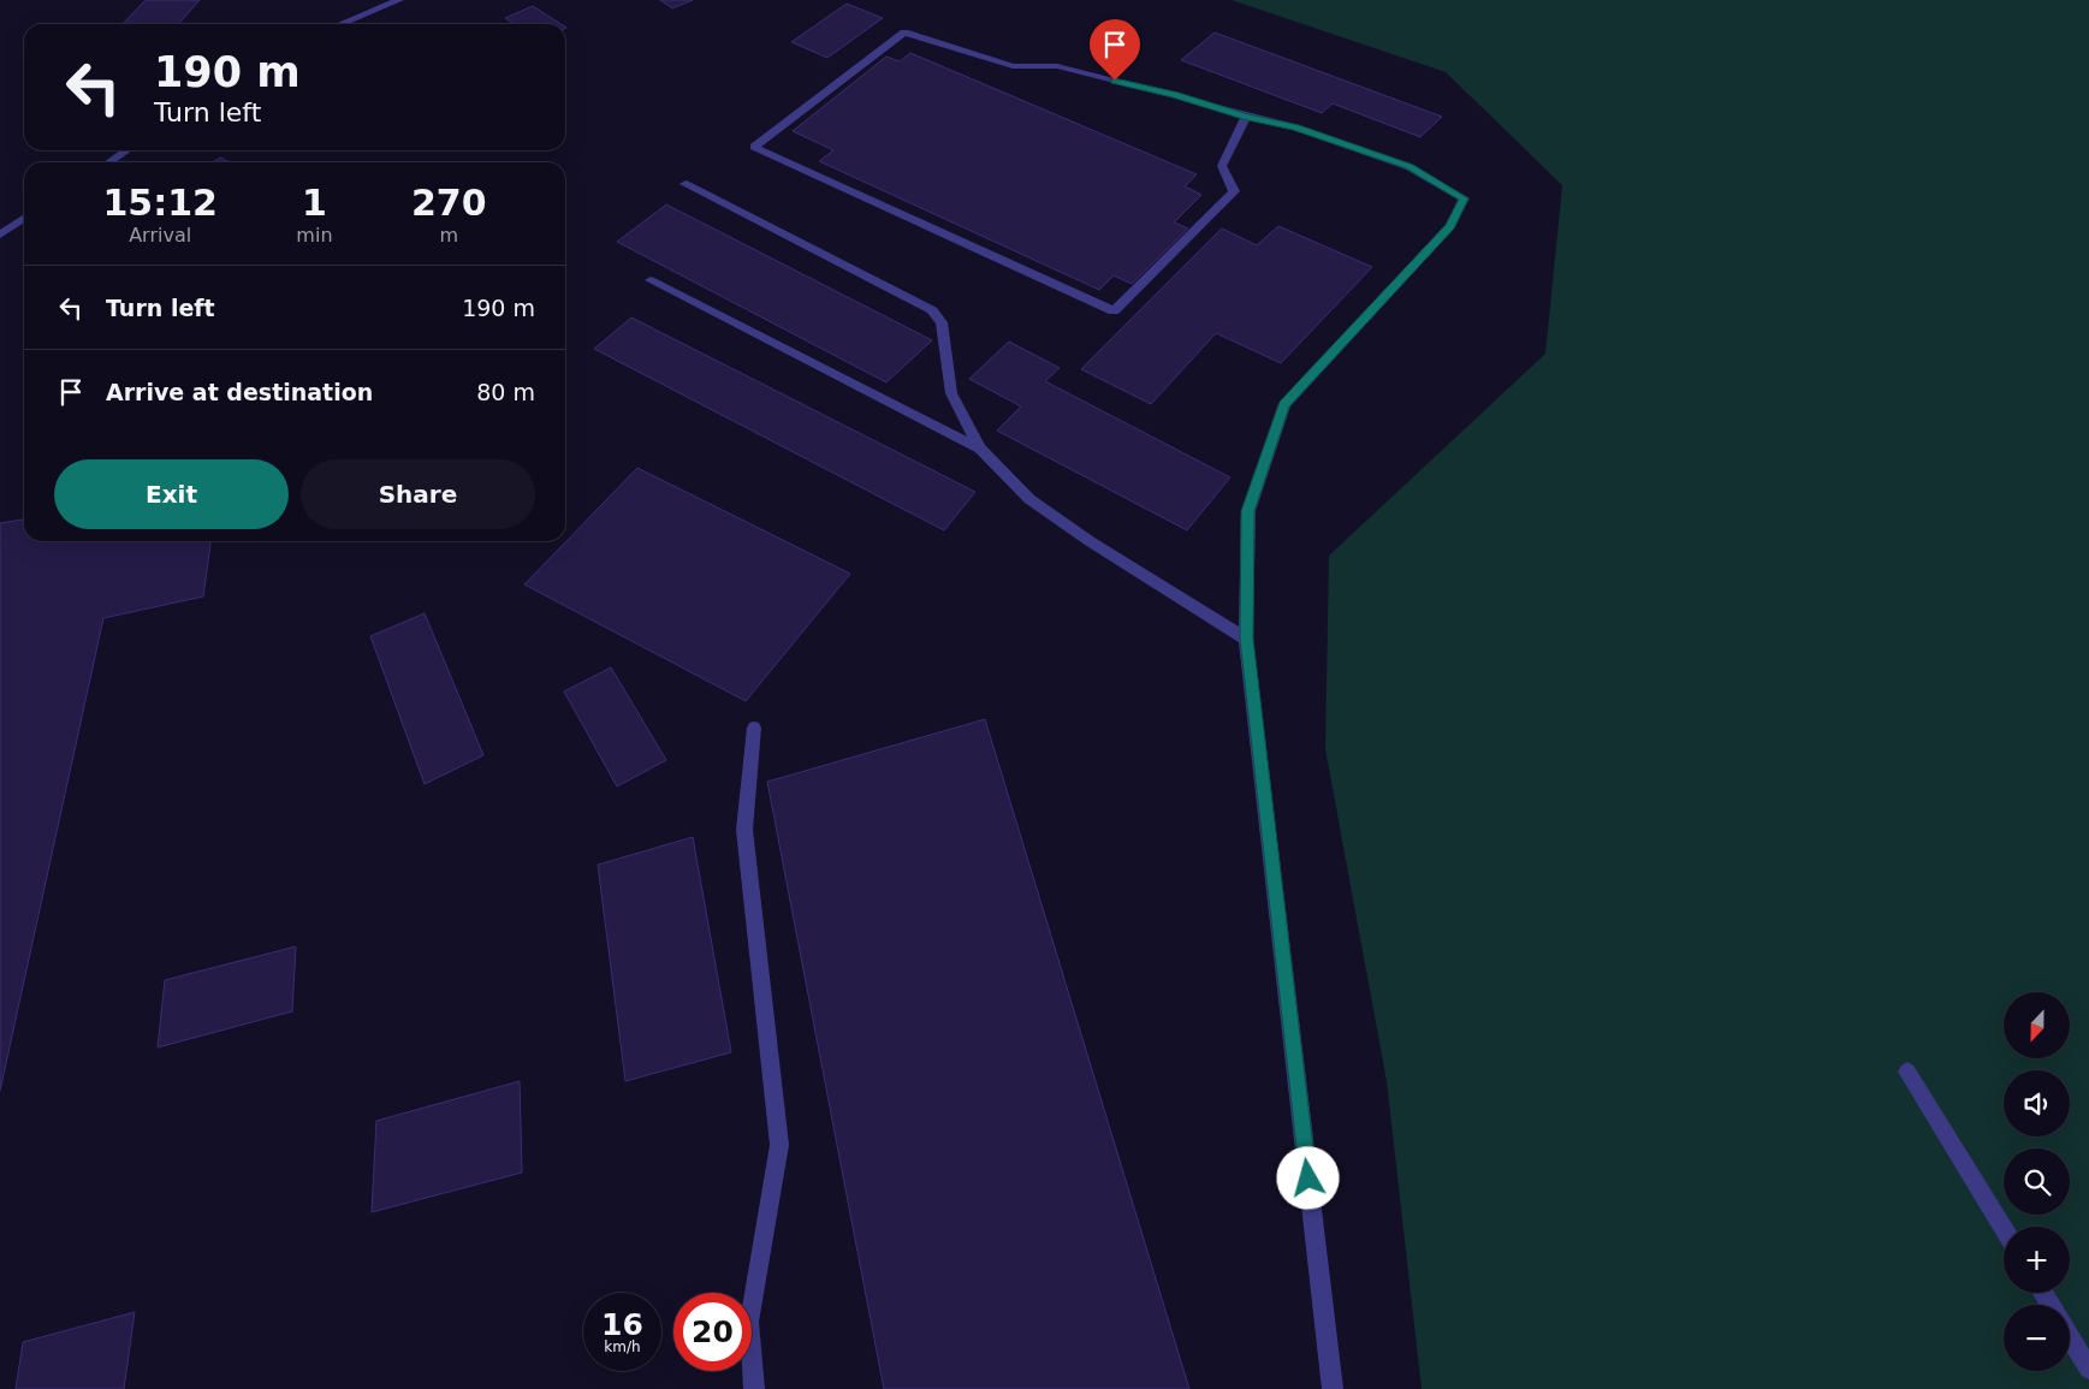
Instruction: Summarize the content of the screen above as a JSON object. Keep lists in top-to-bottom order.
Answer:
{
  "north": "bottom",
  "page": {
    "turn": ["190 m", "Turn left"],
    "eta": [
      "15:12",
      "Arrival",
      "1",
      "min",
      "270",
      "m"
    ],
    "list": [
      {
        "name": "Turn left",
        "value": "190 m"
      },
      {
        "name": "Arrive at destination",
        "value": "80 m"
      }
    ],
    "buttons": ["Exit", "Share"],
    "map_buttons": ["+", "−"],
    "speed": "16 km/h",
    "limit": "20"
  }
}
